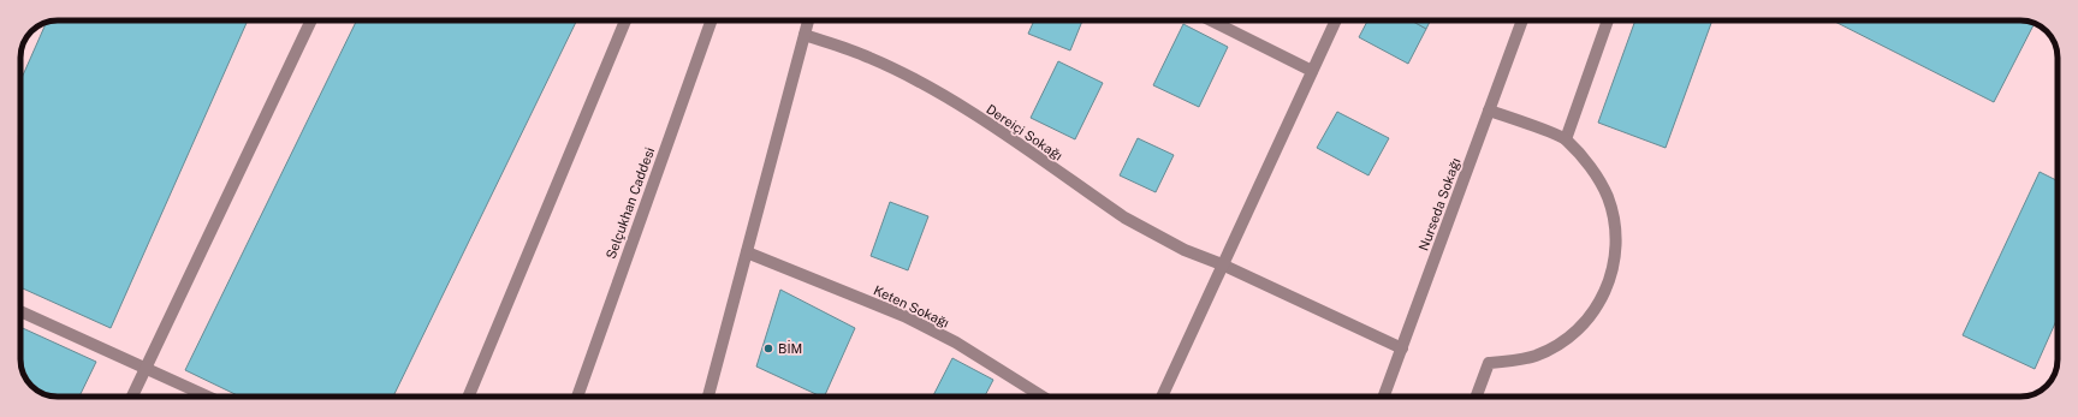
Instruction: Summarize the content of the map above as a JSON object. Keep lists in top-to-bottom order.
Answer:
{
  "streets": {
    "street": [
      "Dereiçi Sokağı",
      "Selçukhan Caddesi",
      "Nurseda Sokağı",
      "Keten Sokağı"
    ]
  },
  "crossings": [
    ["Dereiçi Sokağı", "Nurseda Sokağı"]
  ],
  "places": ["BİM"]
}
